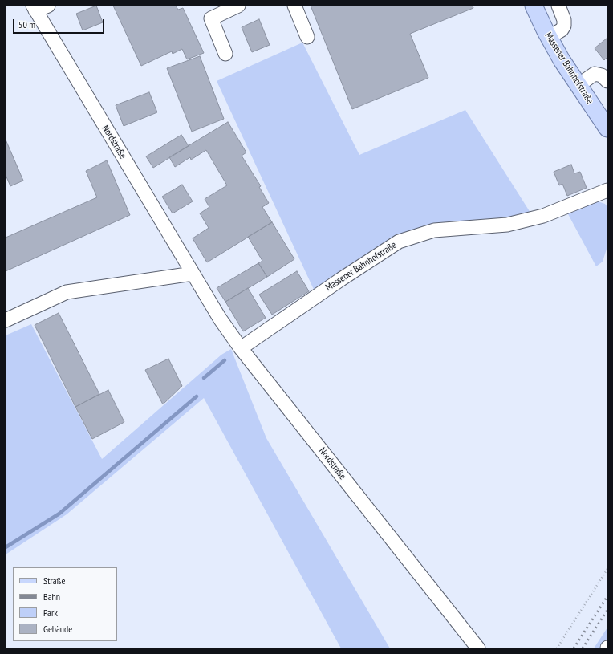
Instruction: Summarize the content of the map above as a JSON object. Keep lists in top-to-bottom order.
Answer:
{
  "streets": {
    "main road": ["Massener Bahnhofstraße"],
    "street": ["Nordstraße"]
  },
  "crossings": [
    ["Massener Bahnhofstraße", "Nordstraße"]
  ],
  "legend": [
    "Straße",
    "Bahn",
    "Park",
    "Gebäude"
  ],
  "scale_bar": "50 m"
}
